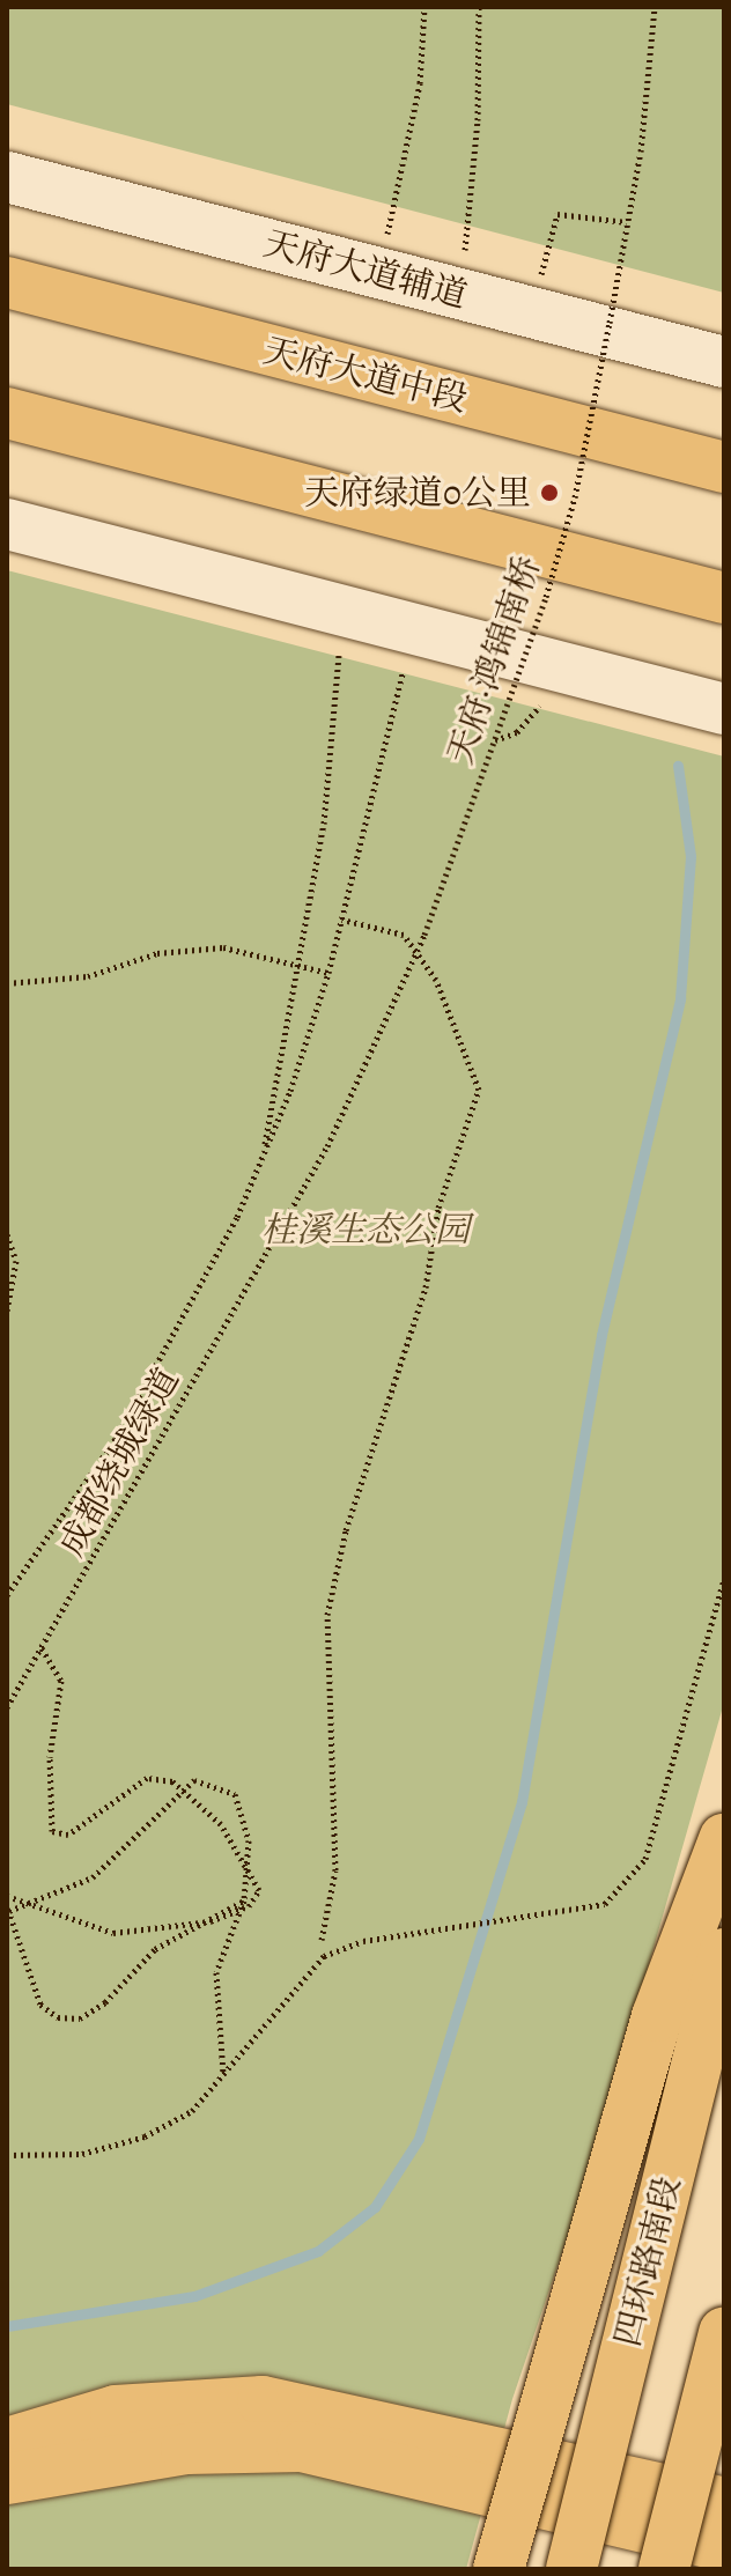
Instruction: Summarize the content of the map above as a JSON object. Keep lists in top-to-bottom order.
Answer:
{
  "streets": {
    "main road": ["天府大道中段", "四环路南段"],
    "street": ["天府大道辅道"],
    "path": ["天府·鸿锦南桥", "成都绕城绿道"]
  },
  "crossings": [
    ["天府·鸿锦南桥", "成都绕城绿道"]
  ],
  "parks": ["桂溪生态公园"],
  "places": ["天府绿道0公里"]
}
